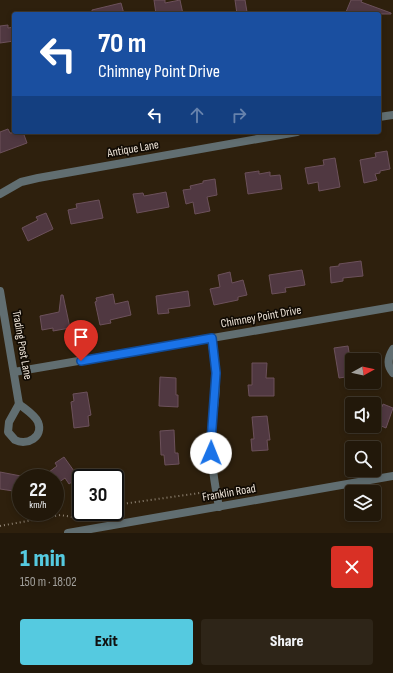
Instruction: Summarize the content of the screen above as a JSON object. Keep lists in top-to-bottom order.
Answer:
{
  "streets": {
    "street": [
      "Antique Lane",
      "Chimney Point Drive",
      "Trading Post Lane",
      "Franklin Road"
    ]
  },
  "crossings": [
    ["Chimney Point Drive", "Trading Post Lane"]
  ],
  "north": "right",
  "page": {
    "turn": ["70 m", "Chimney Point Drive"],
    "speed": "22 km/h",
    "limit": "30",
    "heading": ["1 min", "150 m · 18:02"],
    "buttons": ["Exit", "Share"]
  }
}
